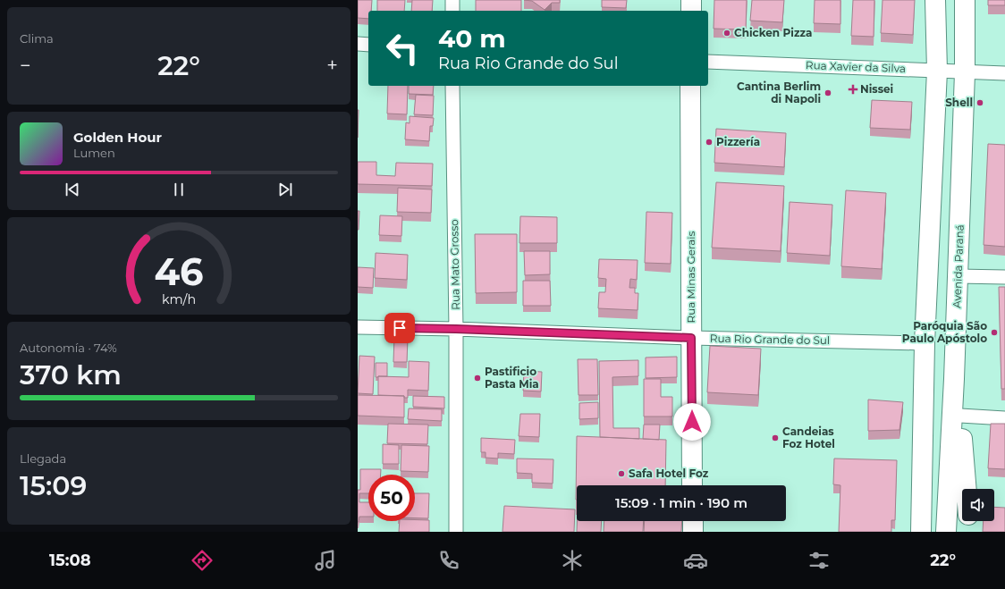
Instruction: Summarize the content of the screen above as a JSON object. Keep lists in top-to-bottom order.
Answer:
{
  "streets": {
    "main road": ["Avenida Paraná", "Rua Minas Gerais"],
    "street": ["Rua Xavier da Silva", "Rua Mato Grosso", "Rua Rio Grande do Sul"]
  },
  "crossings": [
    ["Rua Xavier da Silva", "Avenida Paraná"],
    ["Rua Mato Grosso", "Rua Rio Grande do Sul"],
    ["Rua Minas Gerais", "Rua Rio Grande do Sul"]
  ],
  "places": {
    "other": [
      "Chicken Pizza",
      "Cantina Berlim di Napoli",
      "Shell",
      "Pizzería",
      "Paróquia São Paulo Apóstolo",
      "Pastificio Pasta Mia",
      "Candeias Foz Hotel",
      "Safa Hotel Foz"
    ],
    "health": ["Nissei"]
  },
  "page": {
    "tile": [
      "Clima",
      ["Autonomía · 74%", "370 km"],
      ["Llegada", "15:09"]
    ],
    "turn": ["40 m", "Rua Rio Grande do Sul"],
    "heat": ["−", "22°", "+"],
    "song": ["Golden Hour", "Lumen"],
    "limit": "50",
    "trip": "15:09 · 1 min · 190 m",
    "tabs": ["15:08", "22°"],
    "gauge": ["46", "km/h"]
  }
}
